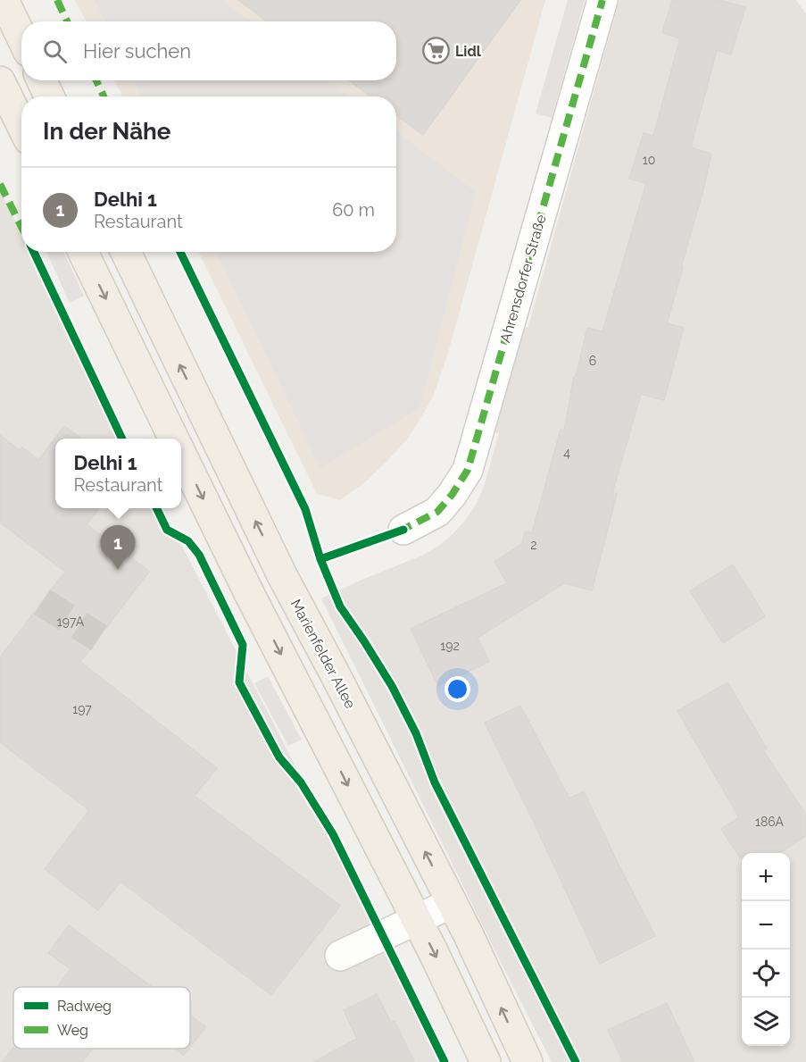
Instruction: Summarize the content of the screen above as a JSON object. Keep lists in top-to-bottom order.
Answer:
{
  "streets": {
    "main road": ["Marienfelder Allee"],
    "street": ["Ahrensdorfer Straße"]
  },
  "places": {
    "supermarket": ["Lidl"]
  },
  "house_numbers": [
    "10",
    "6",
    "4",
    "2",
    "197A",
    "192",
    "197",
    "186A"
  ],
  "legend": ["Radweg", "Weg"],
  "page": {
    "search": "Hier suchen",
    "heading": "In der Nähe",
    "list": [
      {
        "mark": "1",
        "name": "Delhi 1",
        "note": "Restaurant",
        "value": "60 m"
      }
    ],
    "popup": ["Delhi 1", "Restaurant"],
    "pins": "1",
    "map_buttons": ["+", "−"]
  }
}
